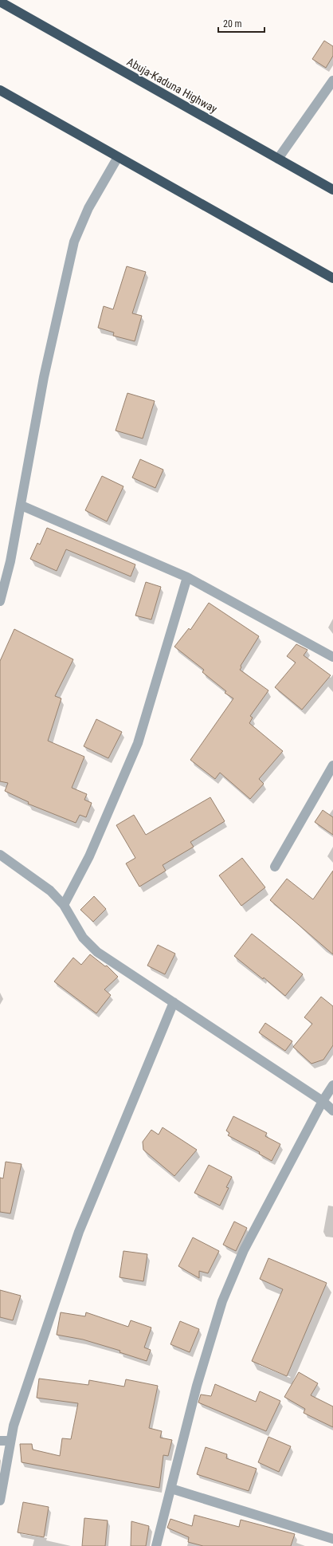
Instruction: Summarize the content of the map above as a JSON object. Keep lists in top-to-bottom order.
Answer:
{
  "streets": {
    "highway": ["Abuja-Kaduna Highway"]
  },
  "scale_bar": "20 m"
}
